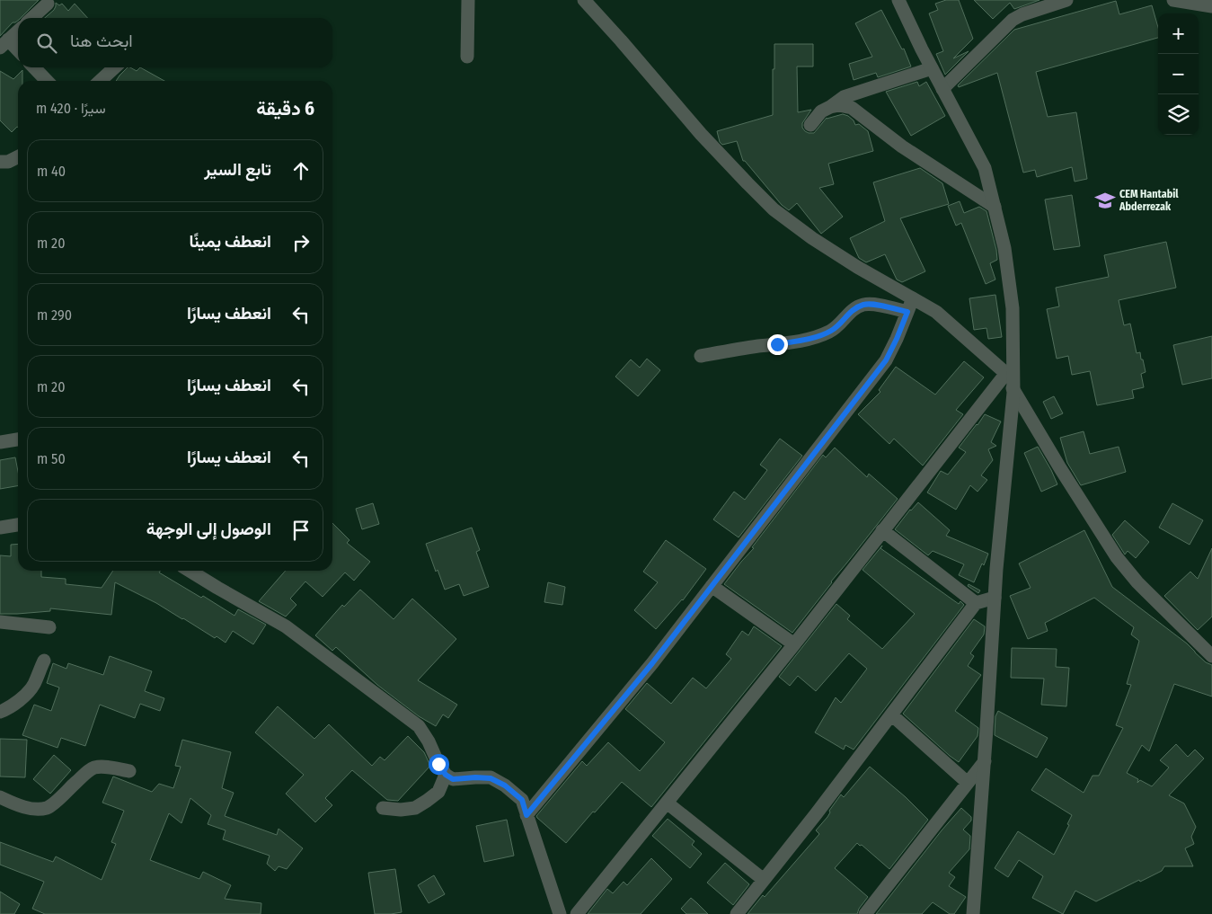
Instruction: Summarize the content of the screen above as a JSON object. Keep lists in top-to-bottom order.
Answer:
{
  "places": {
    "school or university": ["CEM Hantabil Abderrezak"]
  },
  "page": {
    "map_buttons": ["+", "−"],
    "search": "ابحث هنا",
    "heading": ["6 دقيقة", "سيرًا · 420 m"],
    "list": [
      ["تابع السير", "40 m"],
      ["انعطف يمينًا", "20 m"],
      ["انعطف يسارًا", "290 m"],
      ["انعطف يسارًا", "20 m"],
      ["انعطف يسارًا", "50 m"],
      "الوصول إلى الوجهة"
    ]
  }
}
